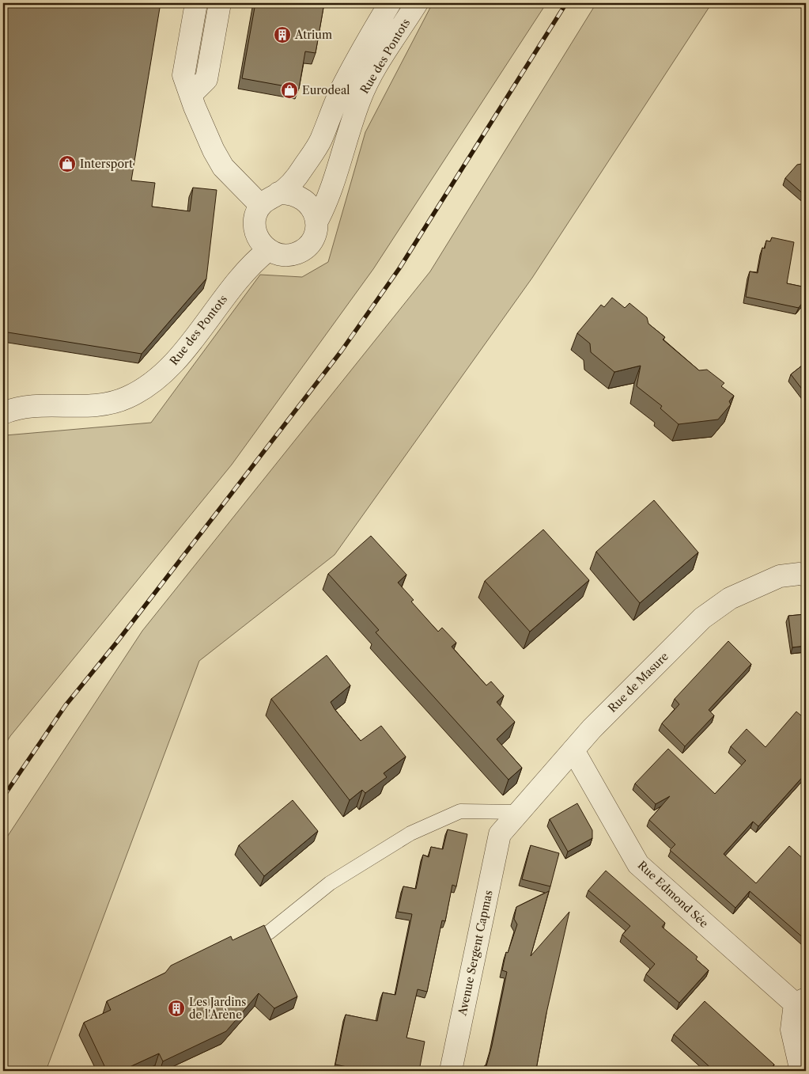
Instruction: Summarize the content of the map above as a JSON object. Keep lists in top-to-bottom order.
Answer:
{
  "streets": {
    "street": [
      "Rue des Pontots",
      "Rue de Masure",
      "Rue Edmond Sée",
      "Avenue Sergent Capmas"
    ]
  },
  "crossings": [
    ["Rue de Masure", "Rue Edmond Sée"],
    ["Rue de Masure", "Avenue Sergent Capmas"]
  ],
  "places": {
    "building": ["Atrium", "Les Jardins de l'Arène"],
    "shop": ["Eurodeal", "Intersport"]
  }
}
